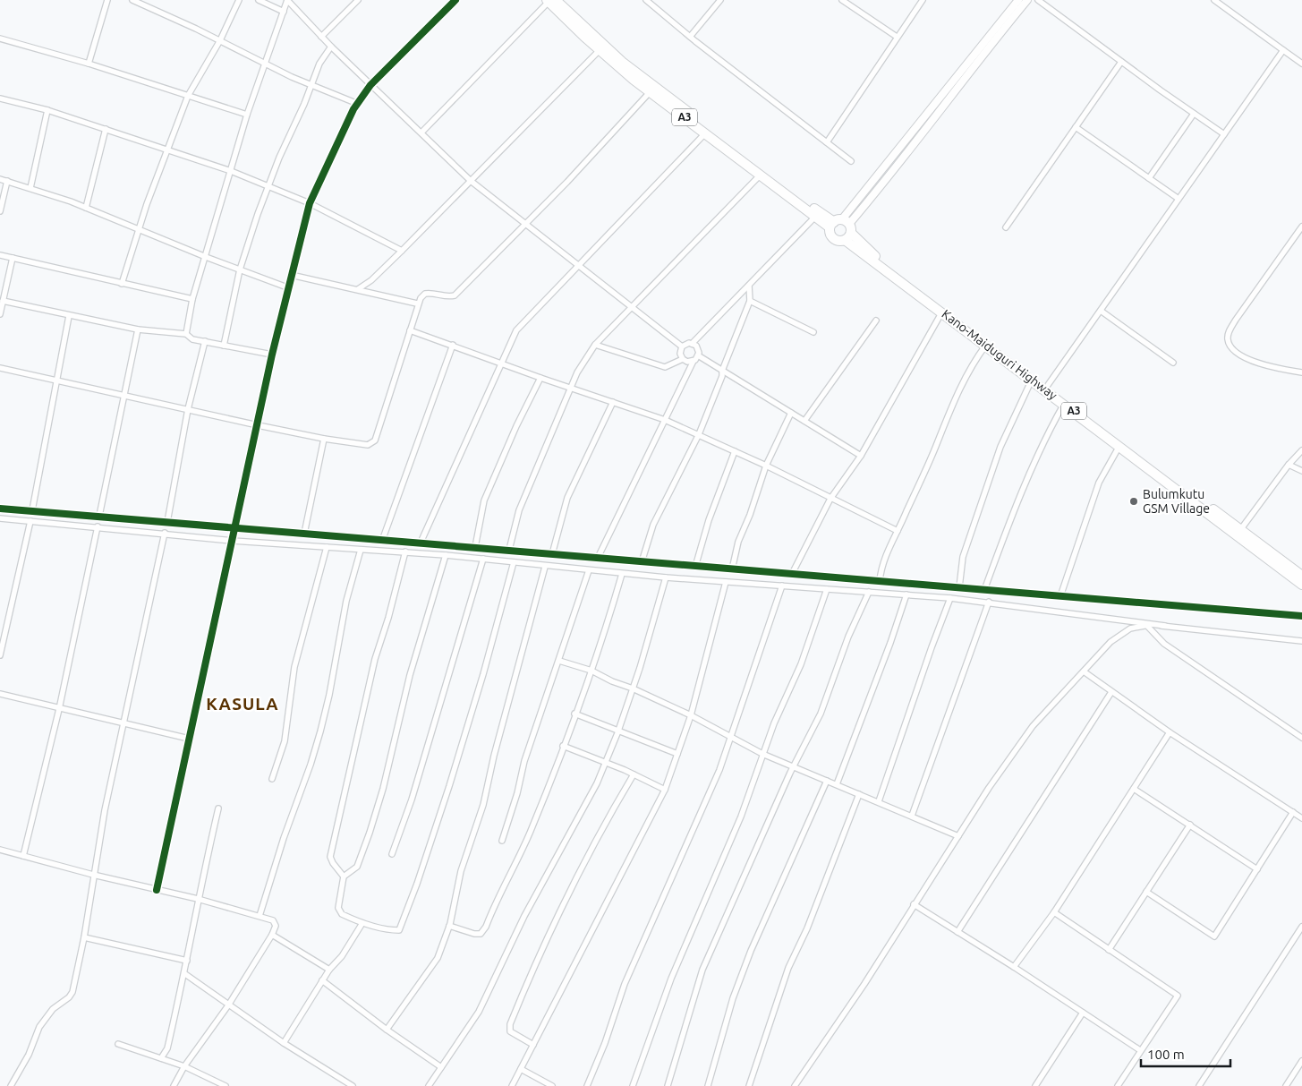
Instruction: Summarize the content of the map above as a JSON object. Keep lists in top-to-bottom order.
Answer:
{
  "streets": {
    "highway": ["A3", "Kano-Maiduguri Highway"]
  },
  "districts": ["KASULA"],
  "places": ["Bulumkutu GSM Village"],
  "scale_bar": "100 m"
}
